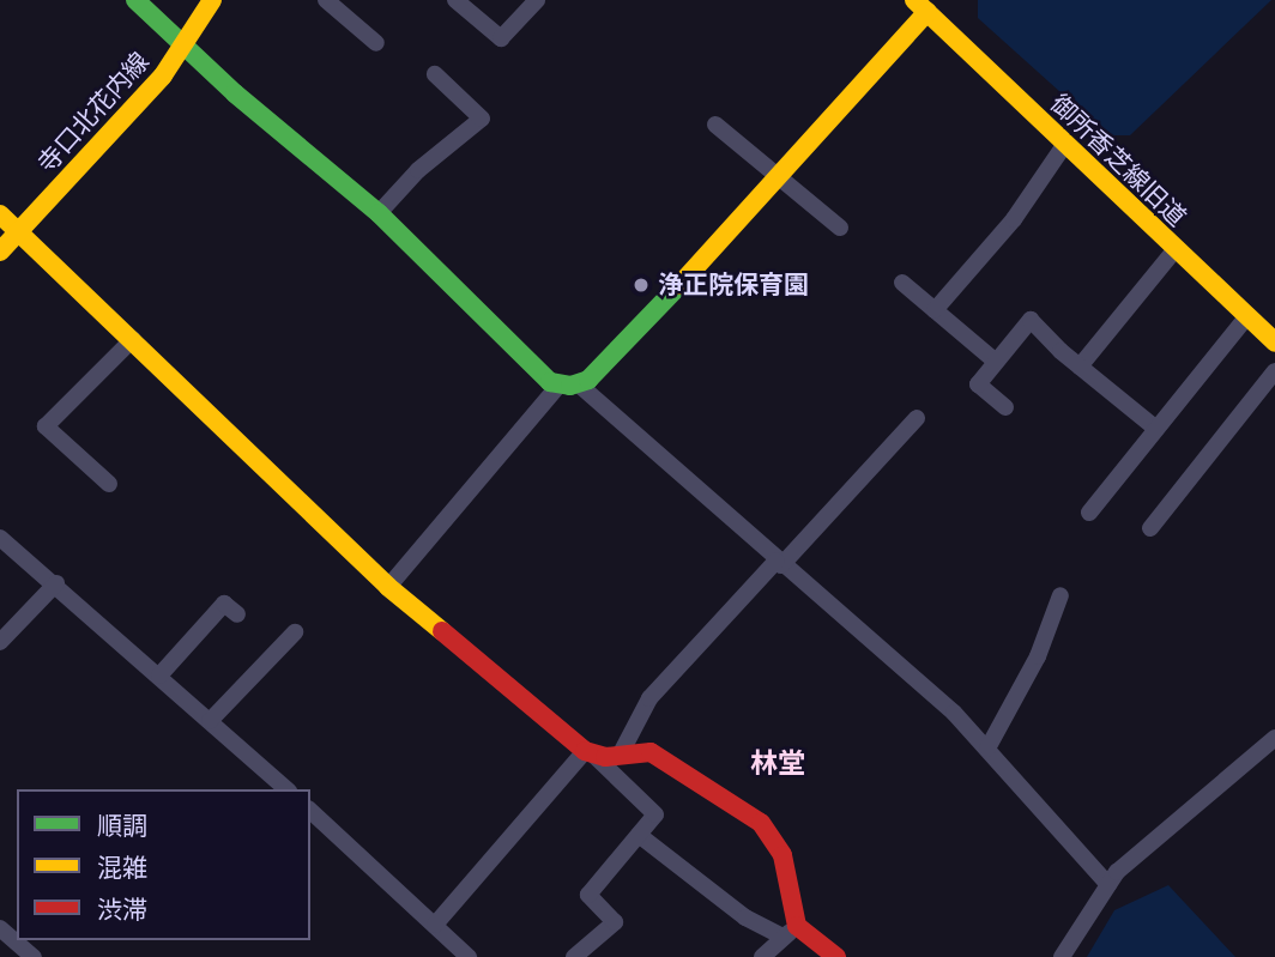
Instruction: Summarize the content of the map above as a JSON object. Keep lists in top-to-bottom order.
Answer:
{
  "streets": {
    "street": ["寺口北花内線", "御所香芝線旧道"]
  },
  "districts": ["林堂"],
  "places": ["浄正院保育園"],
  "legend": ["順調", "混雑", "渋滞"]
}
